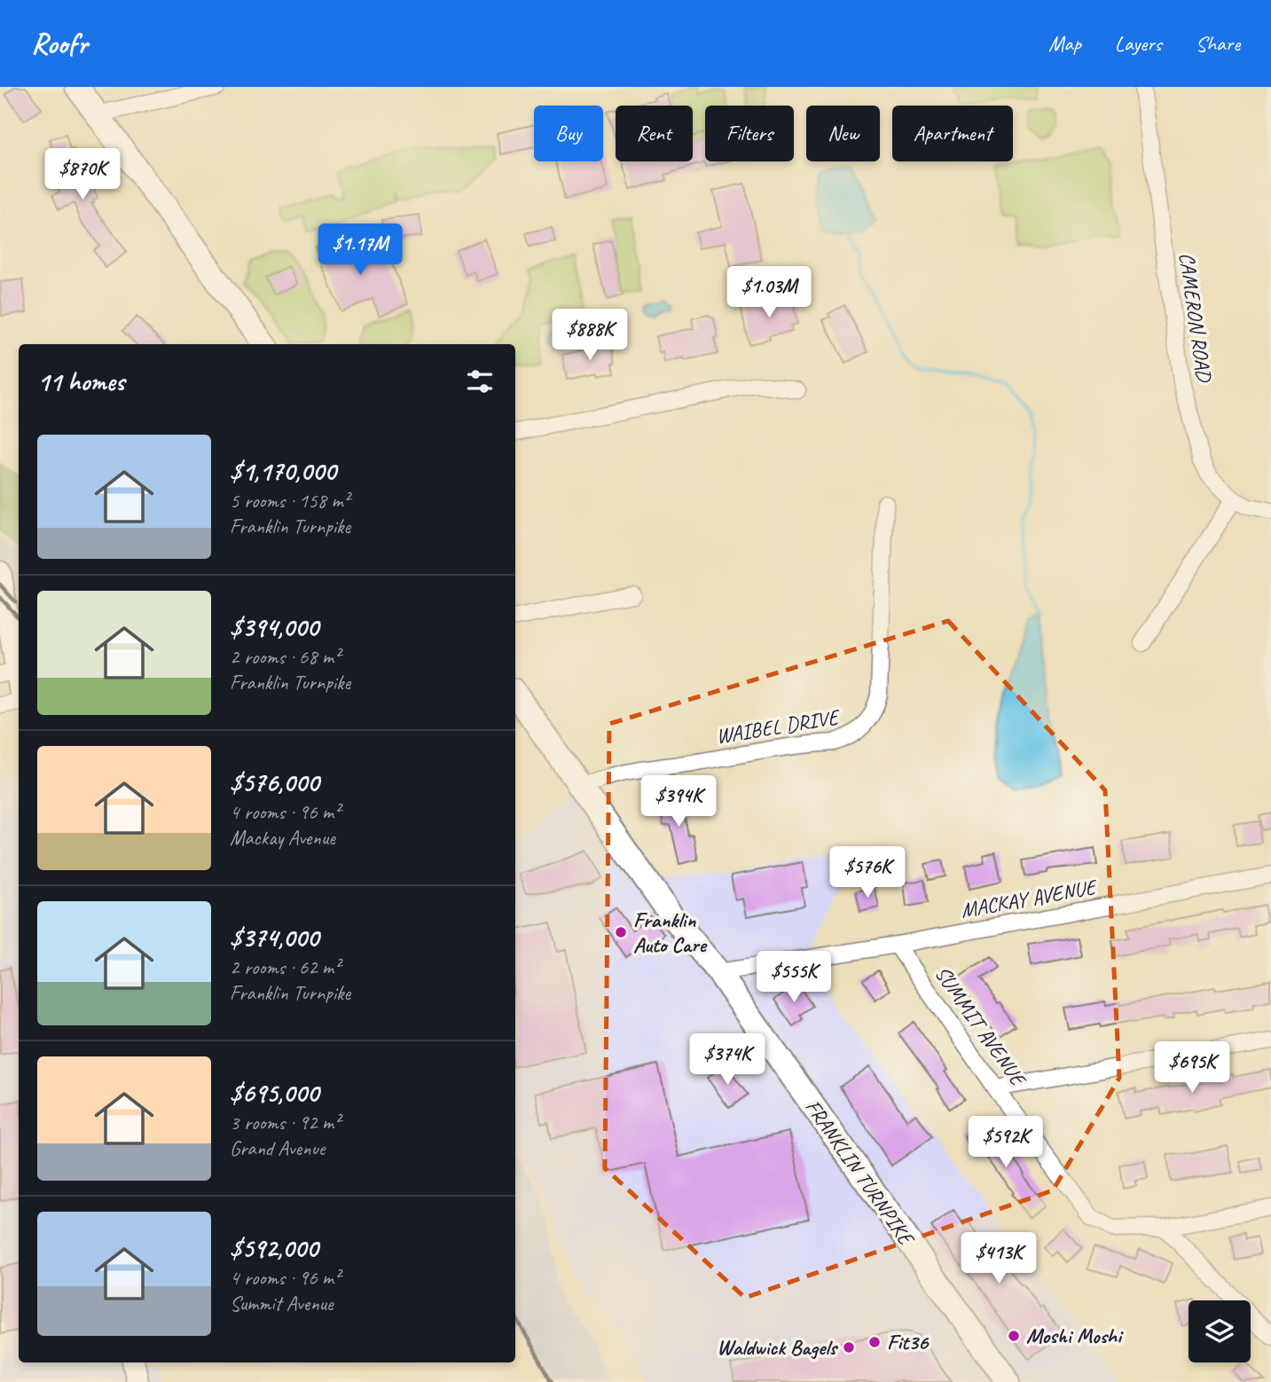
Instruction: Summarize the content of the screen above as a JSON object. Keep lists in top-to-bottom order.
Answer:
{
  "streets": {
    "main road": ["FRANKLIN TURNPIKE"],
    "street": [
      "CAMERON ROAD",
      "WAIBEL DRIVE",
      "MACKAY AVENUE",
      "SUMMIT AVENUE"
    ]
  },
  "crossings": [
    ["WAIBEL DRIVE", "FRANKLIN TURNPIKE"],
    ["MACKAY AVENUE", "SUMMIT AVENUE"],
    ["MACKAY AVENUE", "FRANKLIN TURNPIKE"]
  ],
  "places": [
    "Franklin Auto Care",
    "Moshi Moshi",
    "Fit36",
    "Waldwick Bagels"
  ],
  "page": {
    "header": "Roofr",
    "nav": ["Map", "Layers", "Share"],
    "chip": [
      "Buy",
      "Rent",
      "Filters",
      "New",
      "Apartment"
    ],
    "price": [
      "$870K",
      "$1.17M",
      "$1.03M",
      "$888K",
      "$394K",
      "$576K",
      "$555K",
      "$374K",
      "$695K",
      "$592K",
      "$413K"
    ],
    "heading": "11 homes",
    "list": [
      {
        "name": "$1,170,000",
        "note": "5 rooms · 158 m² · Franklin Turnpike"
      },
      {
        "name": "$394,000",
        "note": "2 rooms · 68 m² · Franklin Turnpike"
      },
      {
        "name": "$576,000",
        "note": "4 rooms · 96 m² · Mackay Avenue"
      },
      {
        "name": "$374,000",
        "note": "2 rooms · 62 m² · Franklin Turnpike"
      },
      {
        "name": "$695,000",
        "note": "3 rooms · 92 m² · Grand Avenue"
      },
      {
        "name": "$592,000",
        "note": "4 rooms · 96 m² · Summit Avenue"
      }
    ]
  }
}
